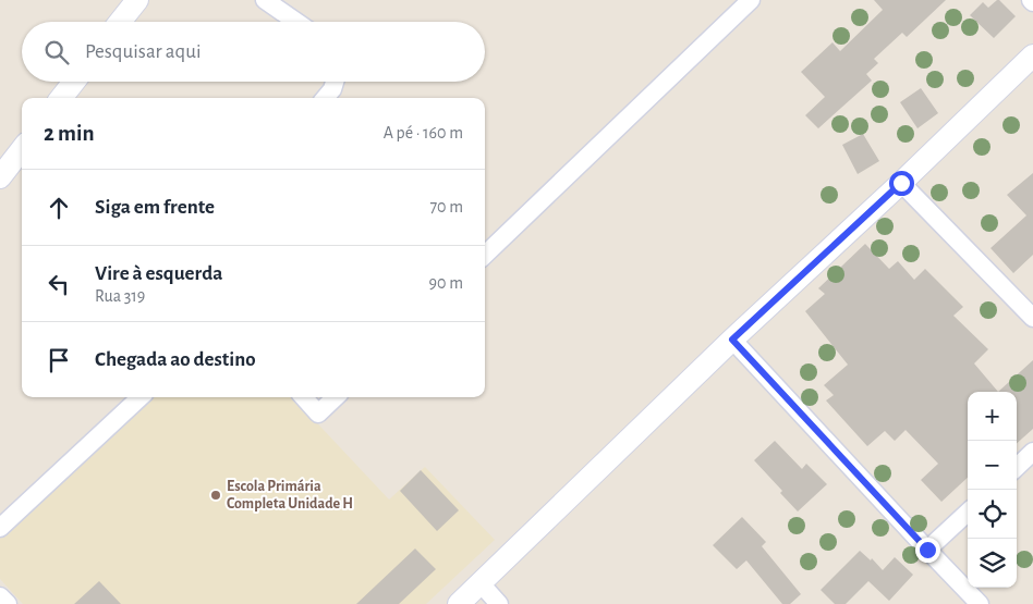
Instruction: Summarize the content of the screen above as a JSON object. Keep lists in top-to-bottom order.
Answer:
{
  "places": ["Escola Primária Completa Unidade H"],
  "page": {
    "search": "Pesquisar aqui",
    "heading": ["2 min", "A pé · 160 m"],
    "list": [
      ["Siga em frente", "70 m"],
      ["Vire à esquerda", "Rua 319", "90 m"],
      "Chegada ao destino"
    ],
    "map_buttons": ["+", "−"]
  }
}
